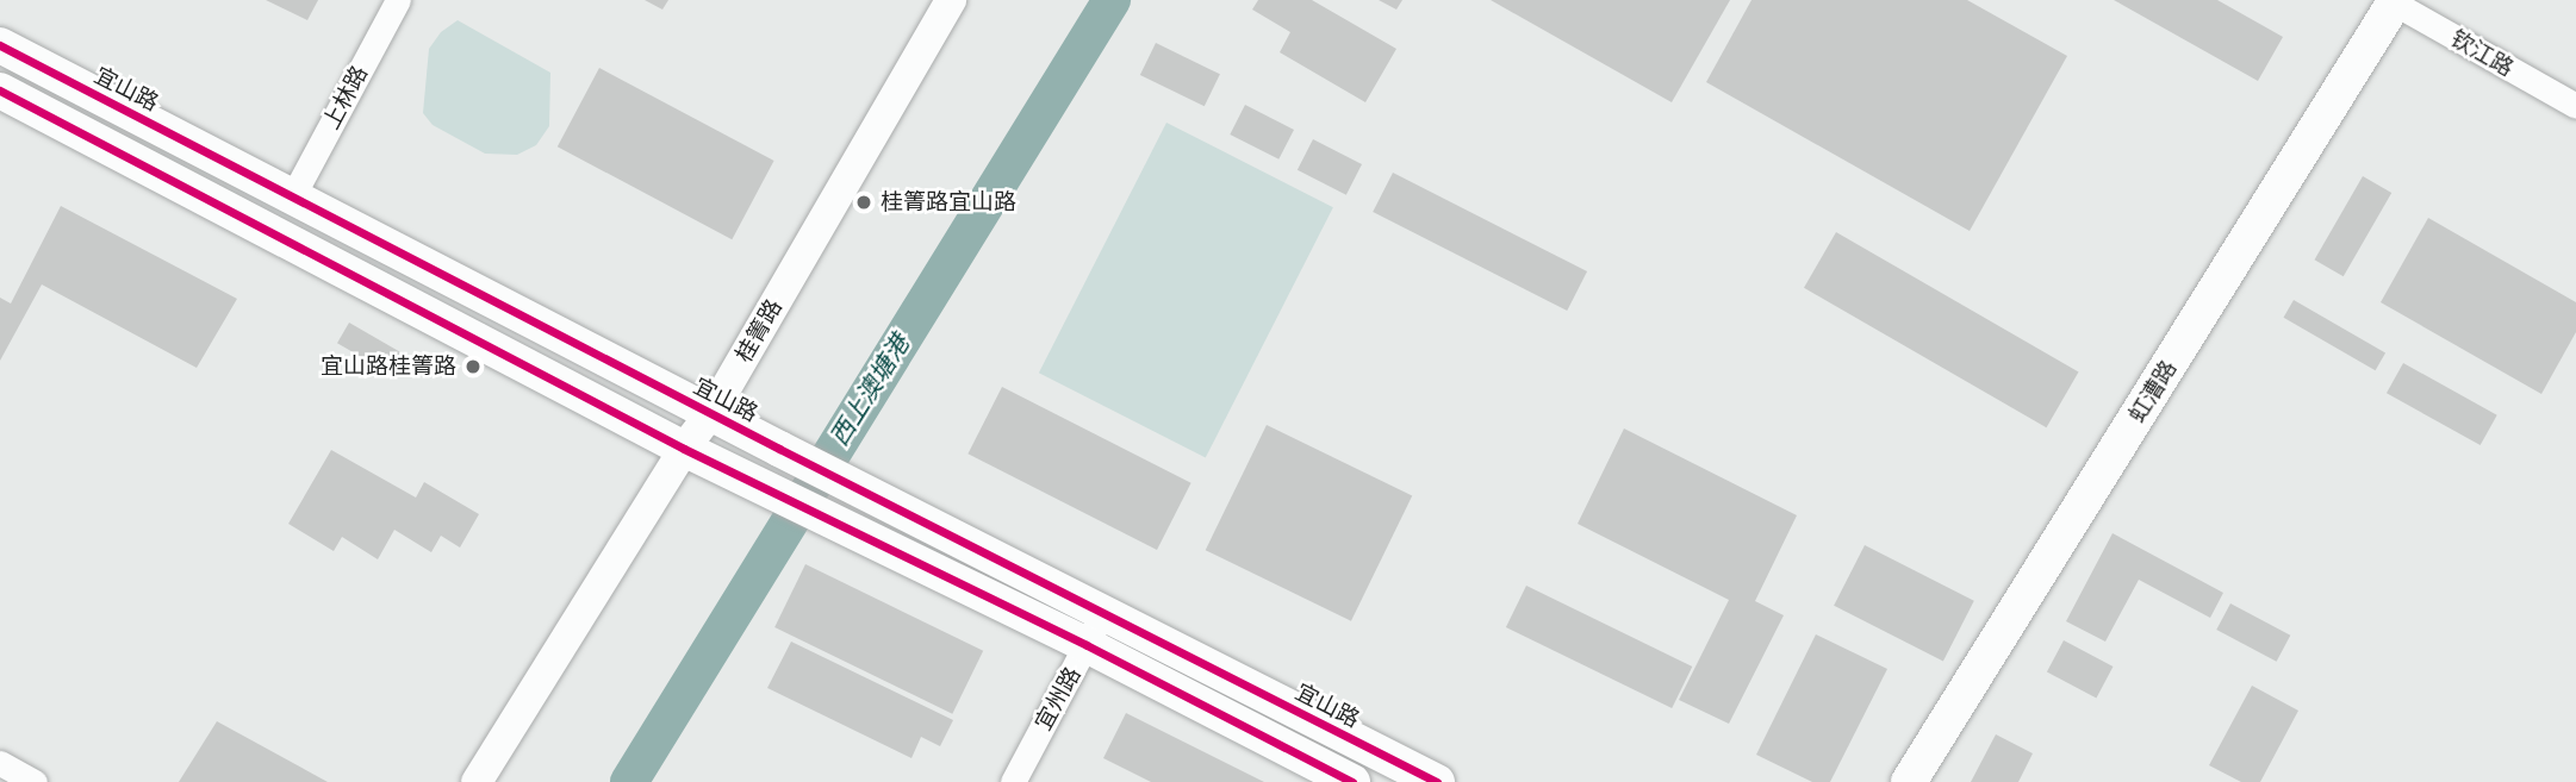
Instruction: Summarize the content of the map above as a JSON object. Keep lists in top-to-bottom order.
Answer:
{
  "streets": {
    "main road": ["宜山路", "虹漕路"],
    "street": [
      "钦江路",
      "上林路",
      "桂箐路",
      "宜州路"
    ]
  },
  "crossings": [
    ["钦江路", "虹漕路"],
    ["宜山路", "上林路"],
    ["宜山路", "桂箐路"],
    ["宜山路", "宜州路"]
  ],
  "water": ["西上澳塘港"],
  "places": ["桂箐路宜山路", "宜山路桂箐路"]
}
